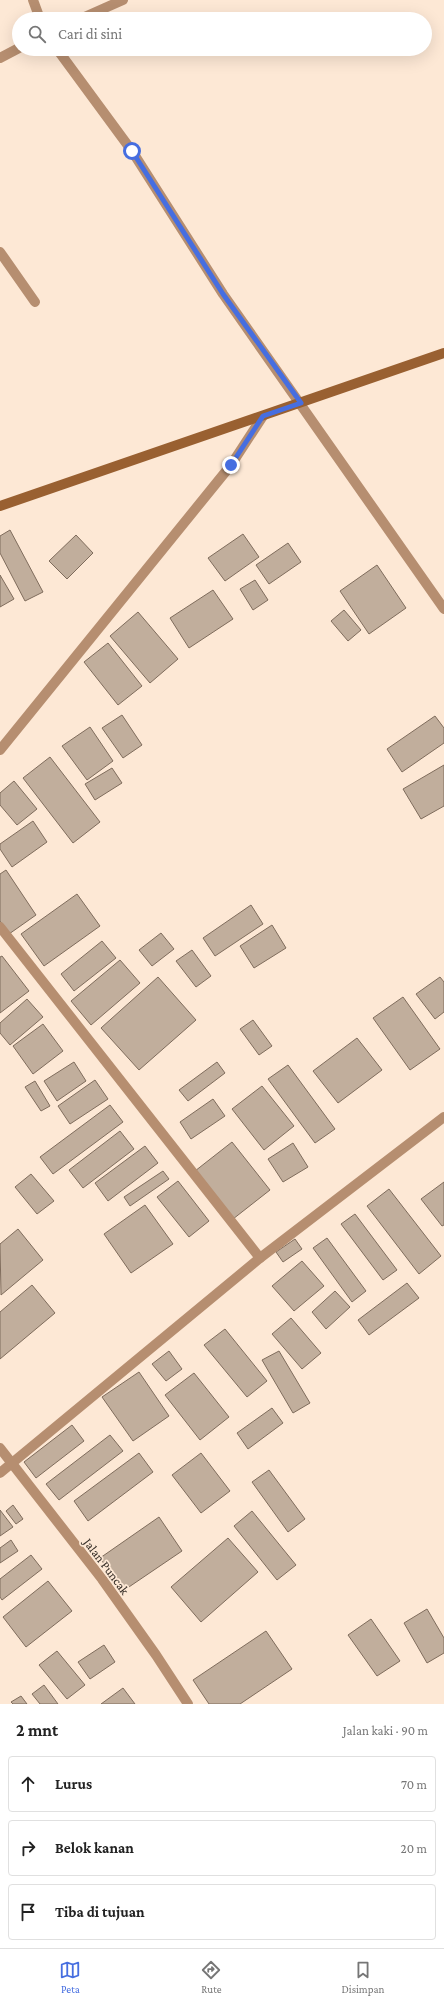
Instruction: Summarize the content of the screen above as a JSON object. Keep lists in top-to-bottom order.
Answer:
{
  "streets": {
    "street": ["Jalan Puncak"]
  },
  "page": {
    "search": "Cari di sini",
    "heading": ["2 mnt", "Jalan kaki · 90 m"],
    "list": [
      ["Lurus", "70 m"],
      ["Belok kanan", "20 m"],
      "Tiba di tujuan"
    ],
    "nav": ["Peta", "Rute", "Disimpan"]
  }
}
